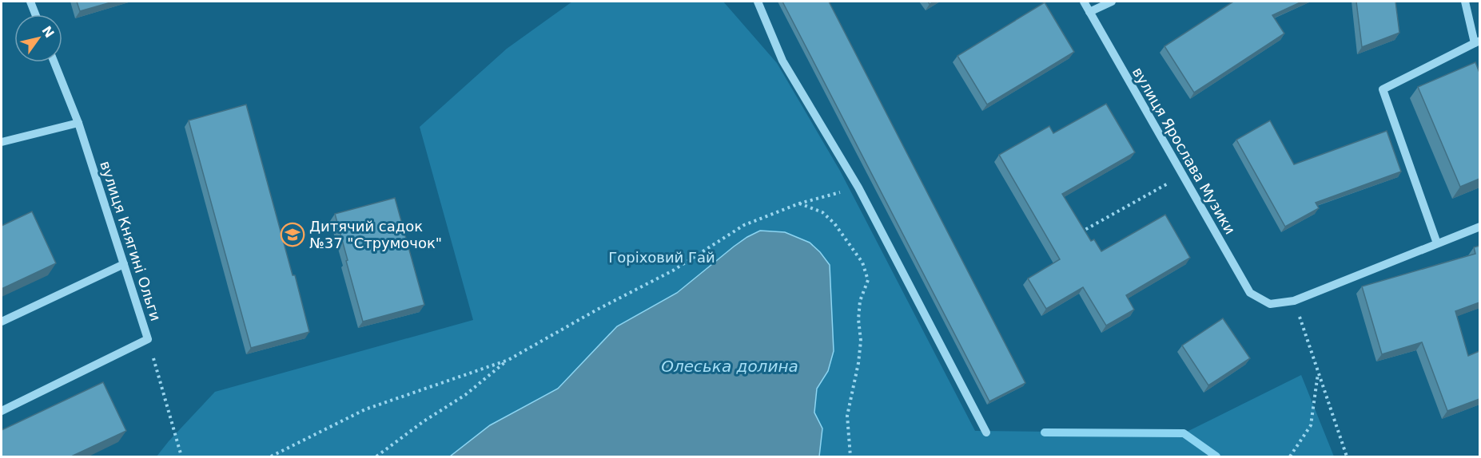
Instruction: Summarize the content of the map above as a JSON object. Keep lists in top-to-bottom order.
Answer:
{
  "streets": {
    "street": ["вулиця Ярослава Музики", "вулиця Княгині Ольги"]
  },
  "water": ["Олеська долина"],
  "parks": ["Горіховий Гай"],
  "places": {
    "school or university": ["Дитячий садок №37 \"Струмочок\""]
  },
  "north": "top right"
}
